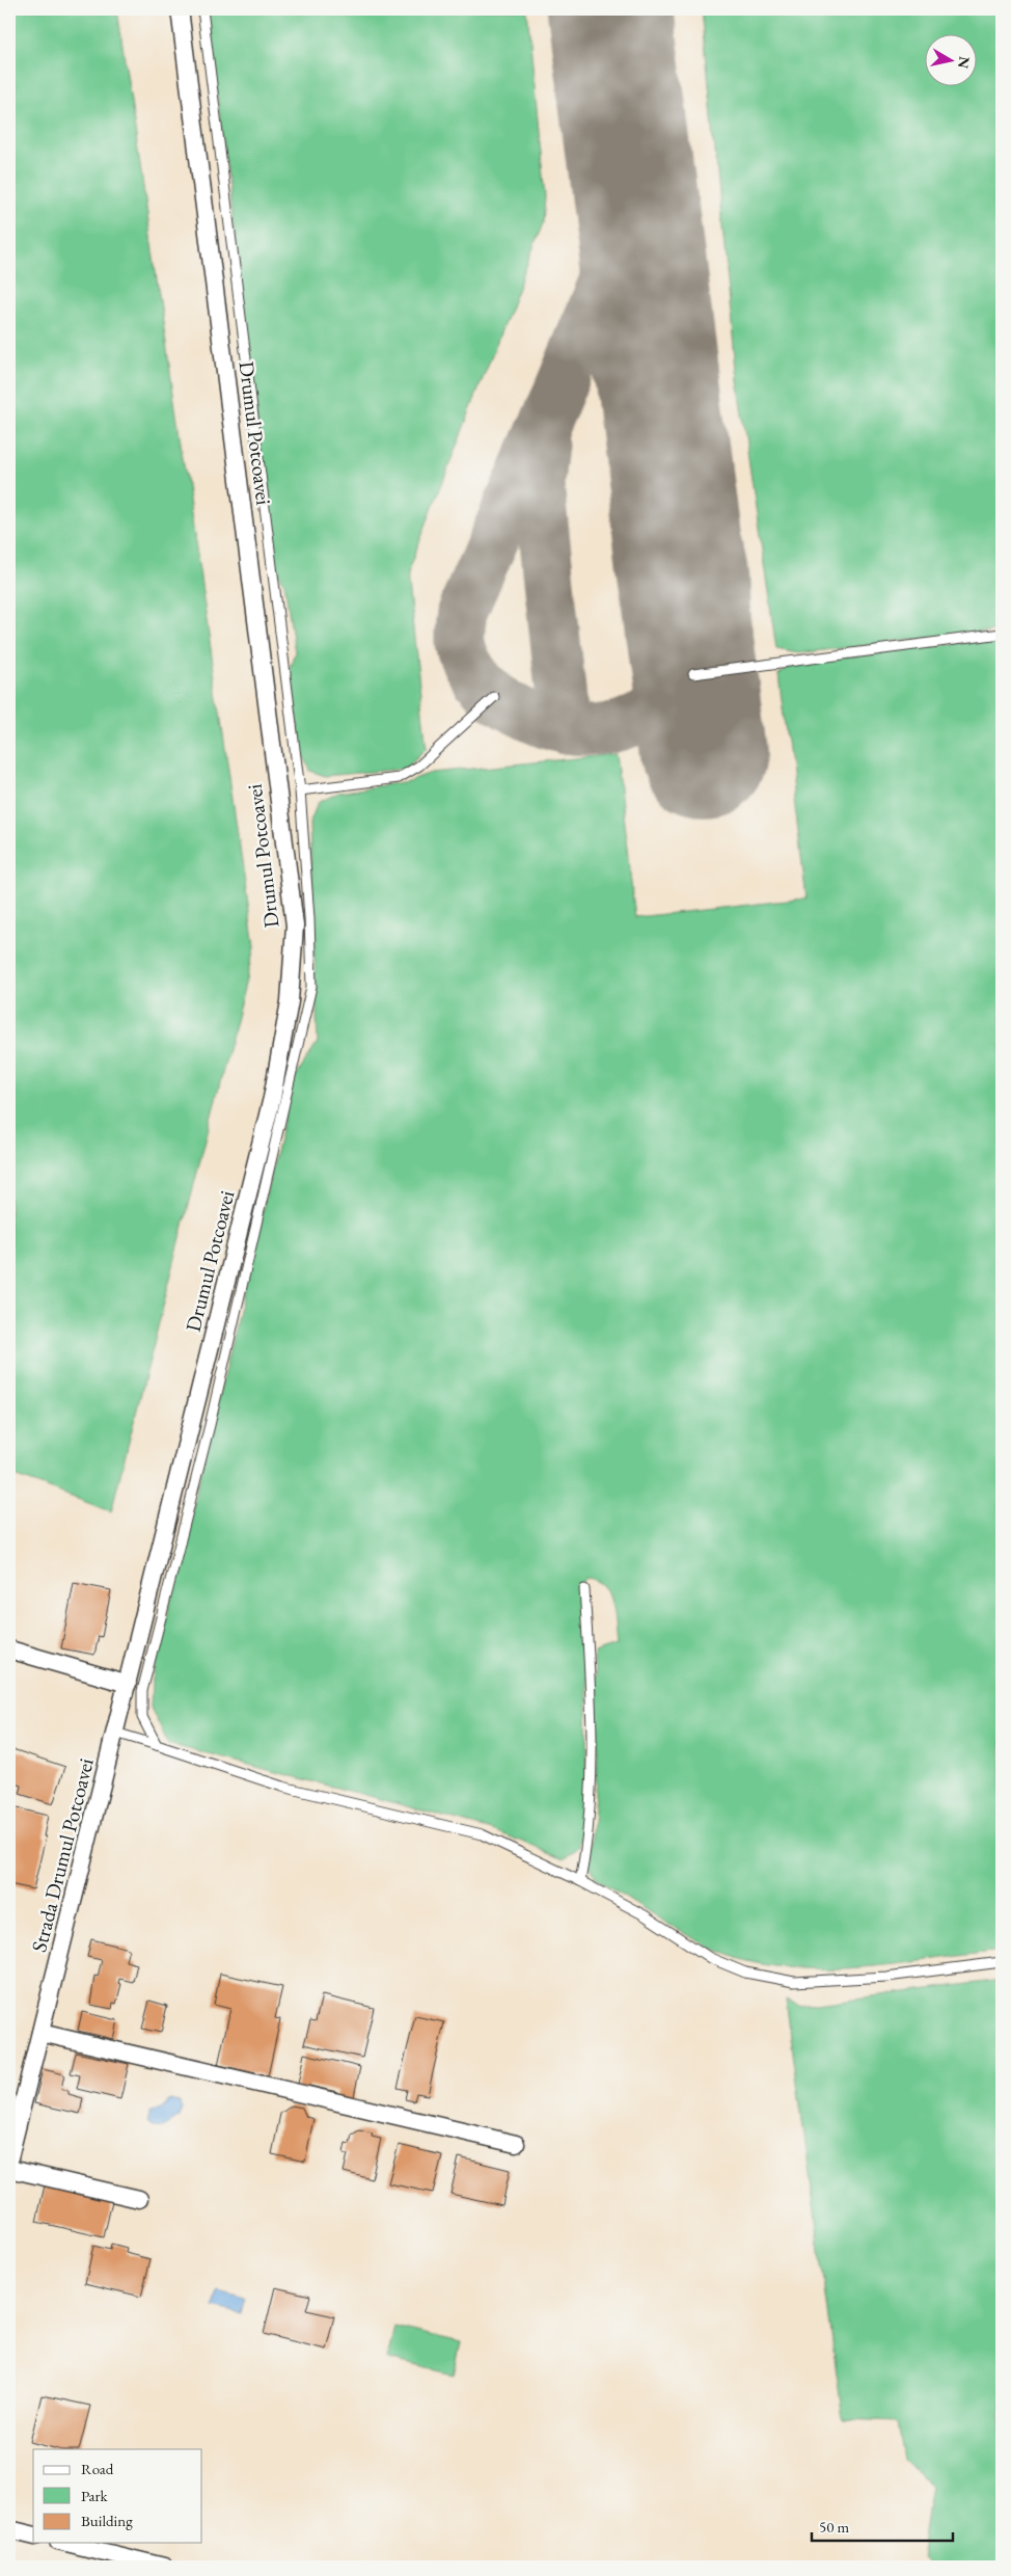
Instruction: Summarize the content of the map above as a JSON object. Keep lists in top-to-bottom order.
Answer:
{
  "streets": {
    "street": ["Drumul Potcoavei", "Strada Drumul Potcoavei"]
  },
  "crossings": [
    ["Drumul Potcoavei", "Strada Drumul Potcoavei"]
  ],
  "legend": ["Road", "Park", "Building"],
  "scale_bar": "50 m",
  "north": "right"
}
